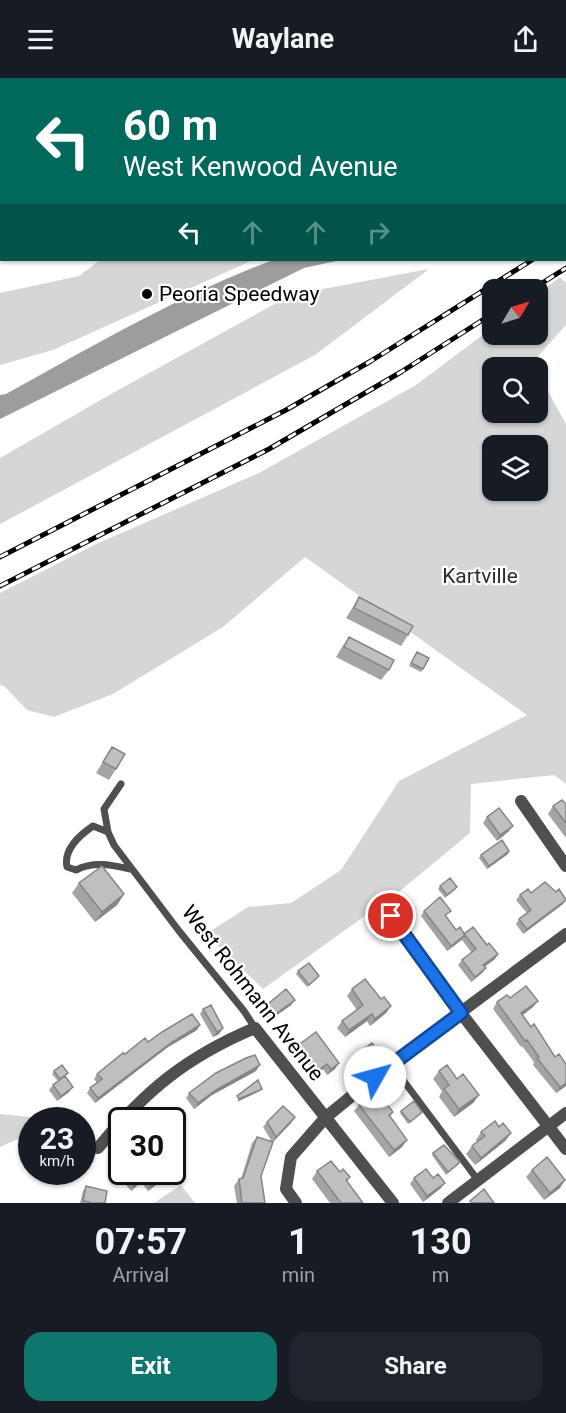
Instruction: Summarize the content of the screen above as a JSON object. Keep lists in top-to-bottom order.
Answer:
{
  "streets": {
    "street": ["West Rohmann Avenue"]
  },
  "parks": ["Kartville"],
  "places": ["Peoria Speedway"],
  "north": "top right",
  "page": {
    "header": "Waylane",
    "turn": ["60 m", "West Kenwood Avenue"],
    "speed": "23 km/h",
    "limit": "30",
    "eta": [
      "07:57",
      "Arrival",
      "1",
      "min",
      "130",
      "m"
    ],
    "buttons": ["Exit", "Share"]
  }
}
